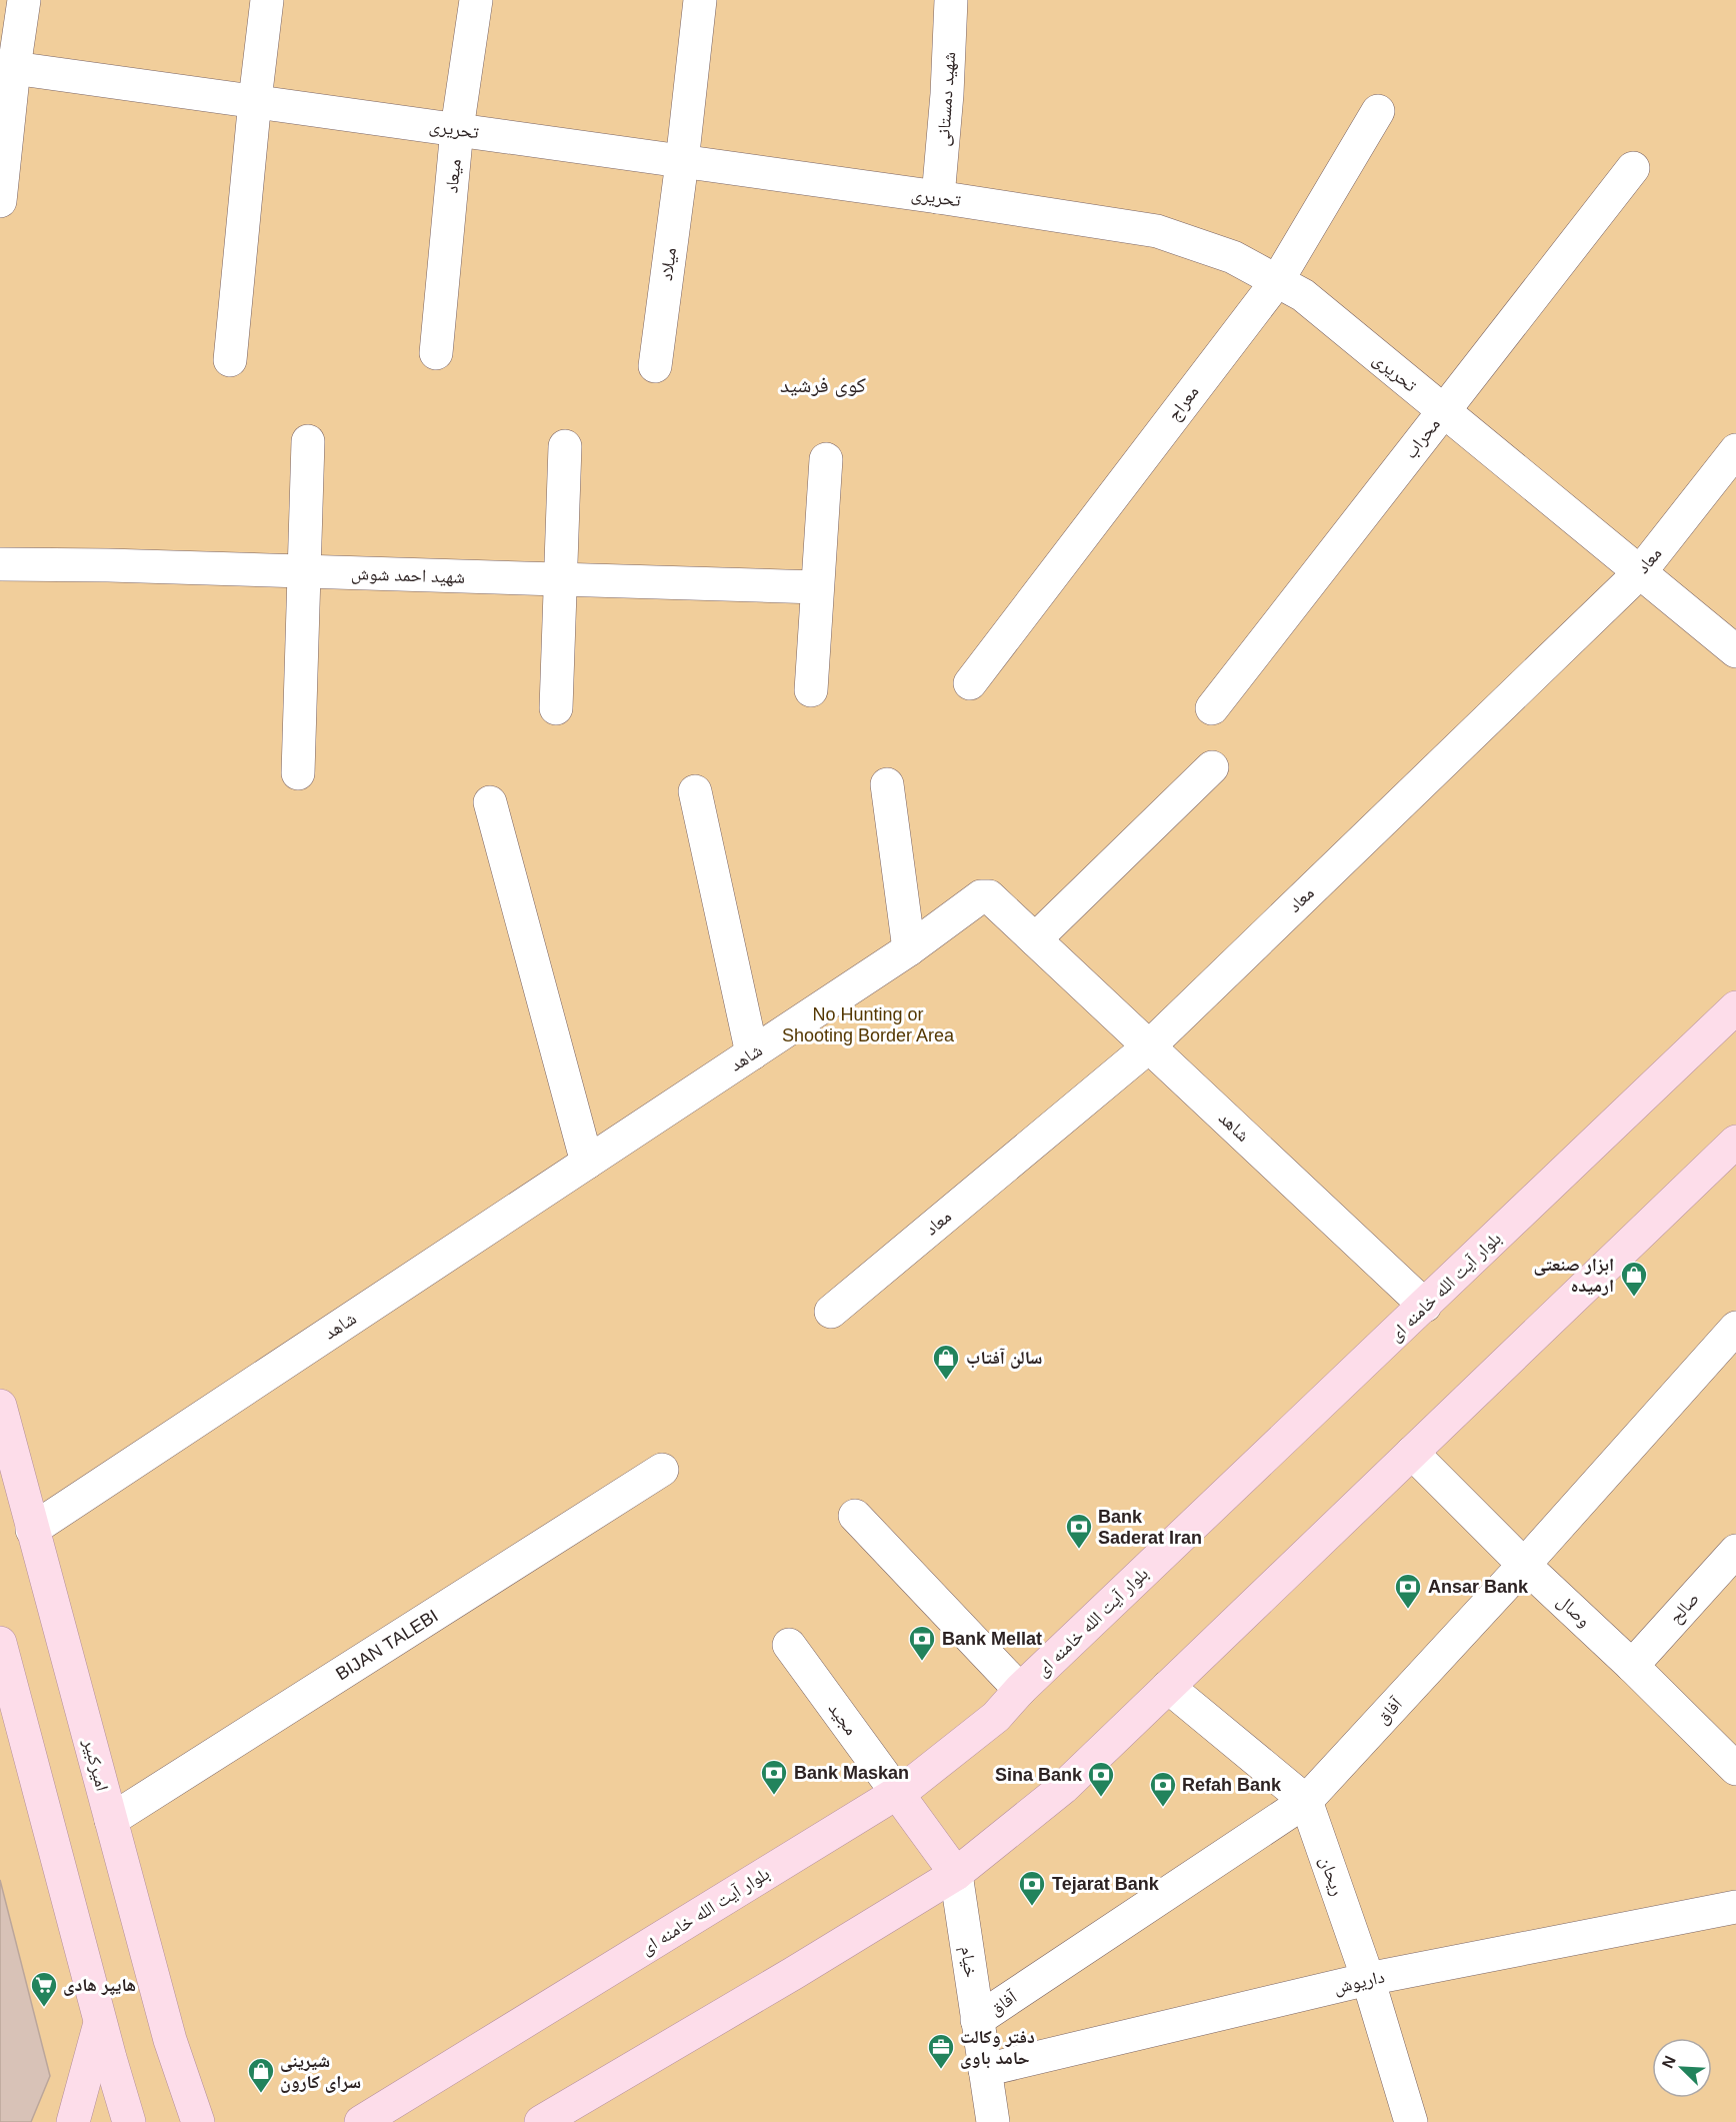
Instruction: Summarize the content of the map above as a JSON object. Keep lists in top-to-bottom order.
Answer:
{
  "streets": {
    "main road": ["بلوار آیت الله خامنه ای", "امیرکبیر"],
    "street": [
      "شهید دمستانی",
      "تحریری",
      "میعاد",
      "میلاد",
      "معراج",
      "محراب",
      "معاد",
      "شهید احمد شوش",
      "شاهد",
      "صالح",
      "وصال",
      "BIJAN TALEBI",
      "آفاق",
      "مجید",
      "ریحان",
      "خیام",
      "داریوش"
    ]
  },
  "crossings": [
    ["شهید دمستانی", "تحریری"],
    ["تحریری", "میعاد"],
    ["تحریری", "میلاد"],
    ["تحریری", "معراج"],
    ["تحریری", "محراب"],
    ["تحریری", "معاد"],
    ["معاد", "شاهد"],
    ["شاهد", "بلوار آیت الله خامنه ای"],
    ["شاهد", "امیرکبیر"],
    ["بلوار آیت الله خامنه ای", "مجید"],
    ["صالح", "وصال"],
    ["وصال", "آفاق"],
    ["BIJAN TALEBI", "امیرکبیر"],
    ["آفاق", "ریحان"],
    ["آفاق", "خیام"],
    ["ریحان", "داریوش"],
    ["خیام", "داریوش"]
  ],
  "districts": ["کوی فرشید"],
  "parks": ["No Hunting or Shooting Border Area"],
  "places": {
    "shop": ["ابزار صنعتی ارمیده", "سالن آفتاب", "شیرینی سرای کارون"],
    "bank": [
      "Bank Saderat Iran",
      "Ansar Bank",
      "Bank Mellat",
      "Bank Maskan",
      "Sina Bank",
      "Refah Bank",
      "Tejarat Bank"
    ],
    "supermarket": ["هایپر هادی"],
    "office": ["دفتر وکالت حامد باوی"]
  },
  "north": "top left"
}
